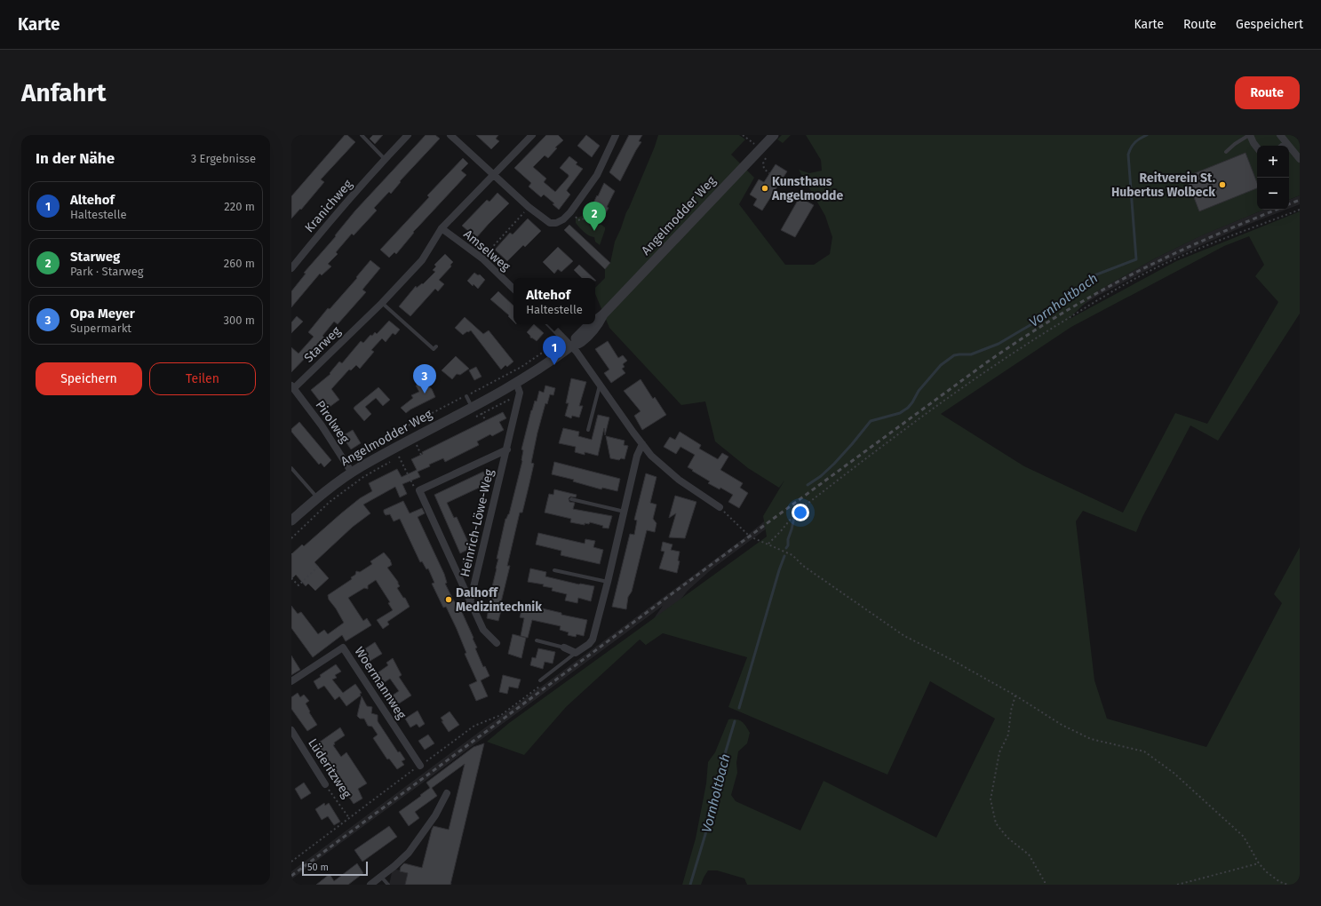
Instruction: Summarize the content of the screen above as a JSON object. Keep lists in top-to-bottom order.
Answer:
{
  "streets": {
    "street": [
      "Kranichweg",
      "Angelmodder Weg",
      "Amselweg",
      "Starweg",
      "Pirolweg",
      "Heinrich-Löwe-Weg",
      "Woermannweg",
      "Lüderitzweg"
    ]
  },
  "crossings": [
    ["Angelmodder Weg", "Pirolweg"],
    ["Amselweg", "Starweg"],
    ["Starweg", "Pirolweg"]
  ],
  "water": ["Vornholtbach"],
  "places": ["Reitverein St. Hubertus Wolbeck", "Kunsthaus Angelmodde", "Dalhoff Medizintechnik"],
  "scale_bar": "50 m",
  "page": {
    "header": "Karte",
    "nav": ["Karte", "Route", "Gespeichert"],
    "buttons": [
      "Route",
      ["Speichern", "Teilen"]
    ],
    "title": "Anfahrt",
    "heading": ["In der Nähe", "3 Ergebnisse"],
    "map_buttons": ["+", "−"],
    "list": [
      {
        "mark": "1",
        "name": "Altehof",
        "note": "Haltestelle",
        "value": "220 m"
      },
      {
        "mark": "2",
        "name": "Starweg",
        "note": "Park · Starweg",
        "value": "260 m"
      },
      {
        "mark": "3",
        "name": "Opa Meyer",
        "note": "Supermarkt",
        "value": "300 m"
      }
    ],
    "pins": ["2", "1", "3"],
    "popup": ["Altehof", "Haltestelle"],
    "scale": "50 m"
  }
}
